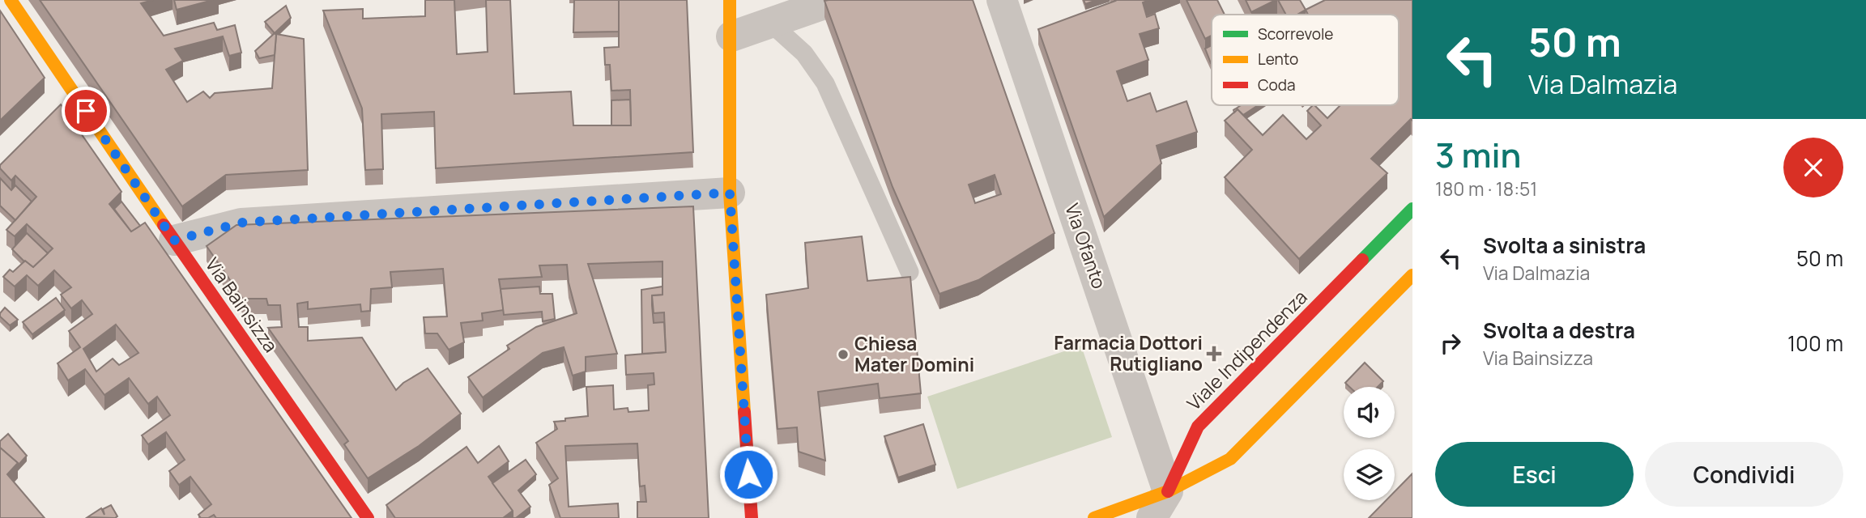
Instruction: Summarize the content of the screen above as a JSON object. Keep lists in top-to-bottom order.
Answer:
{
  "streets": {
    "main road": ["Via Bainsizza", "Viale Indipendenza"],
    "street": ["Via Ofanto"]
  },
  "crossings": [
    ["Via Ofanto", "Viale Indipendenza"]
  ],
  "places": {
    "health": ["Farmacia Dottori Rutigliano"],
    "other": ["Chiesa Mater Domini"]
  },
  "legend": ["Scorrevole", "Lento", "Coda"],
  "page": {
    "turn": ["50 m", "Via Dalmazia"],
    "heading": ["3 min", "180 m · 18:51"],
    "list": [
      {
        "name": "Svolta a sinistra",
        "note": "Via Dalmazia",
        "value": "50 m"
      },
      {
        "name": "Svolta a destra",
        "note": "Via Bainsizza",
        "value": "100 m"
      }
    ],
    "buttons": ["Esci", "Condividi"]
  }
}
